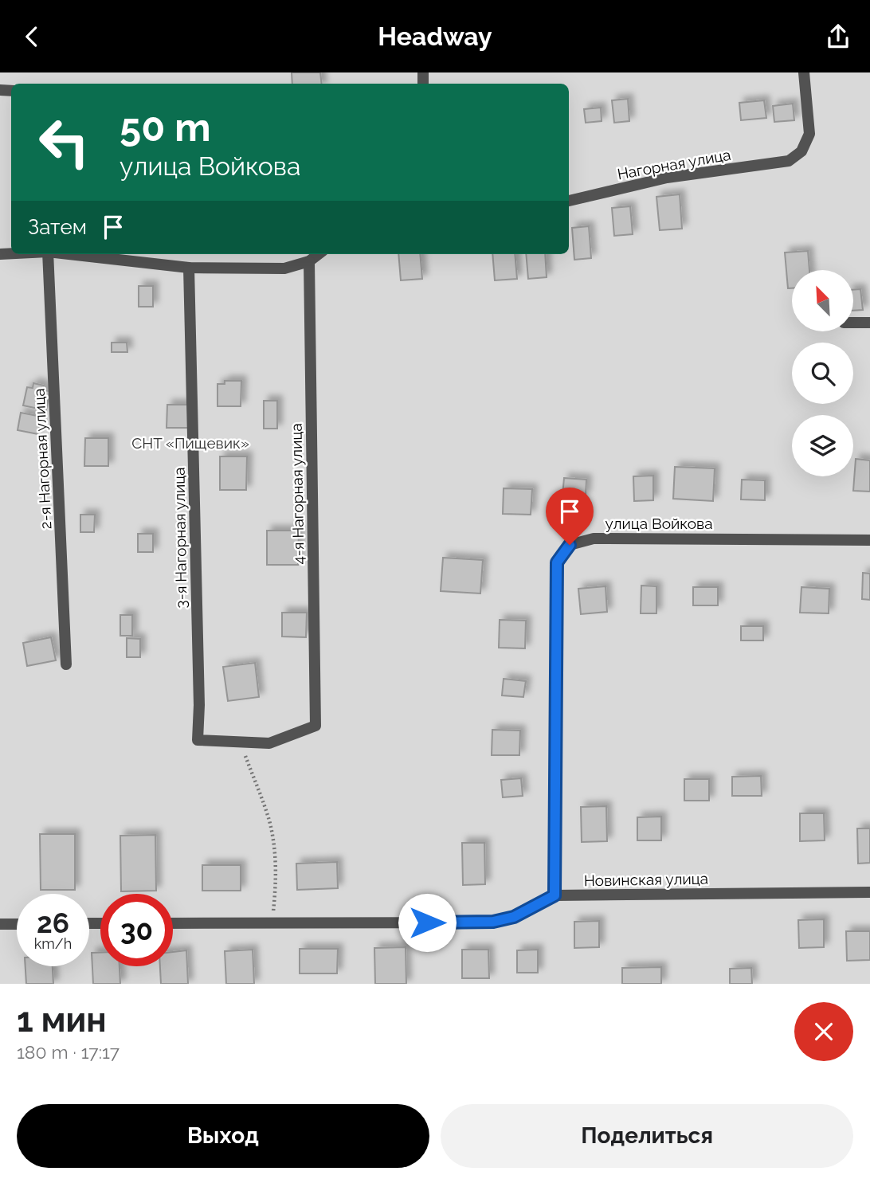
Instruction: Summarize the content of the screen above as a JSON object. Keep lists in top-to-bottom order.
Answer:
{
  "streets": {
    "street": [
      "Нагорная улица",
      "2-я Нагорная улица",
      "4-я Нагорная улица",
      "улица Войкова",
      "3-я Нагорная улица",
      "Новинская улица"
    ]
  },
  "crossings": [
    ["4-я Нагорная улица", "3-я Нагорная улица"],
    ["улица Войкова", "Новинская улица"]
  ],
  "parks": ["СНТ «Пищевик»"],
  "north": "top left",
  "page": {
    "header": "Headway",
    "turn": ["50 m", "улица Войкова"],
    "then": "Затем",
    "speed": "26 km/h",
    "limit": "30",
    "heading": ["1 мин", "180 m · 17:17"],
    "buttons": ["Выход", "Поделиться"]
  }
}
